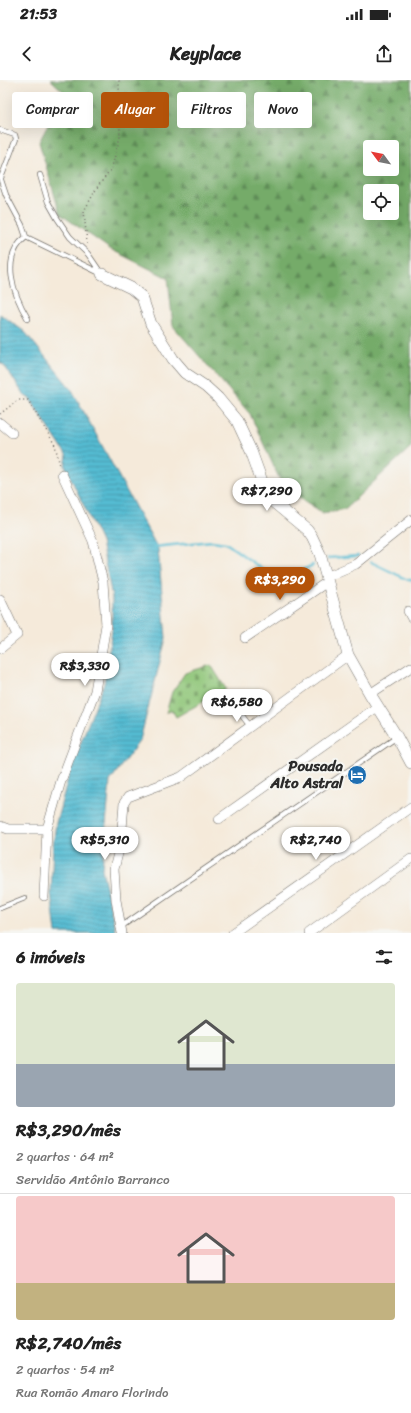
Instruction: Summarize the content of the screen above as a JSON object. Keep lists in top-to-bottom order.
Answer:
{
  "places": {
    "hotel": ["Pousada Alto Astral"]
  },
  "north": "top left",
  "page": {
    "status": "21:53",
    "header": "Keyplace",
    "chip": [
      "Comprar",
      "Alugar",
      "Filtros",
      "Novo"
    ],
    "price": [
      "R$7,290",
      "R$3,290",
      "R$3,330",
      "R$6,580",
      "R$5,310",
      "R$2,740"
    ],
    "heading": "6 imóveis",
    "list": [
      {
        "name": "R$3,290/mês",
        "note": "2 quartos · 64 m² · Servidão Antônio Barranco"
      },
      {
        "name": "R$2,740/mês",
        "note": "2 quartos · 54 m² · Rua Romão Amaro Florindo"
      }
    ]
  }
}
